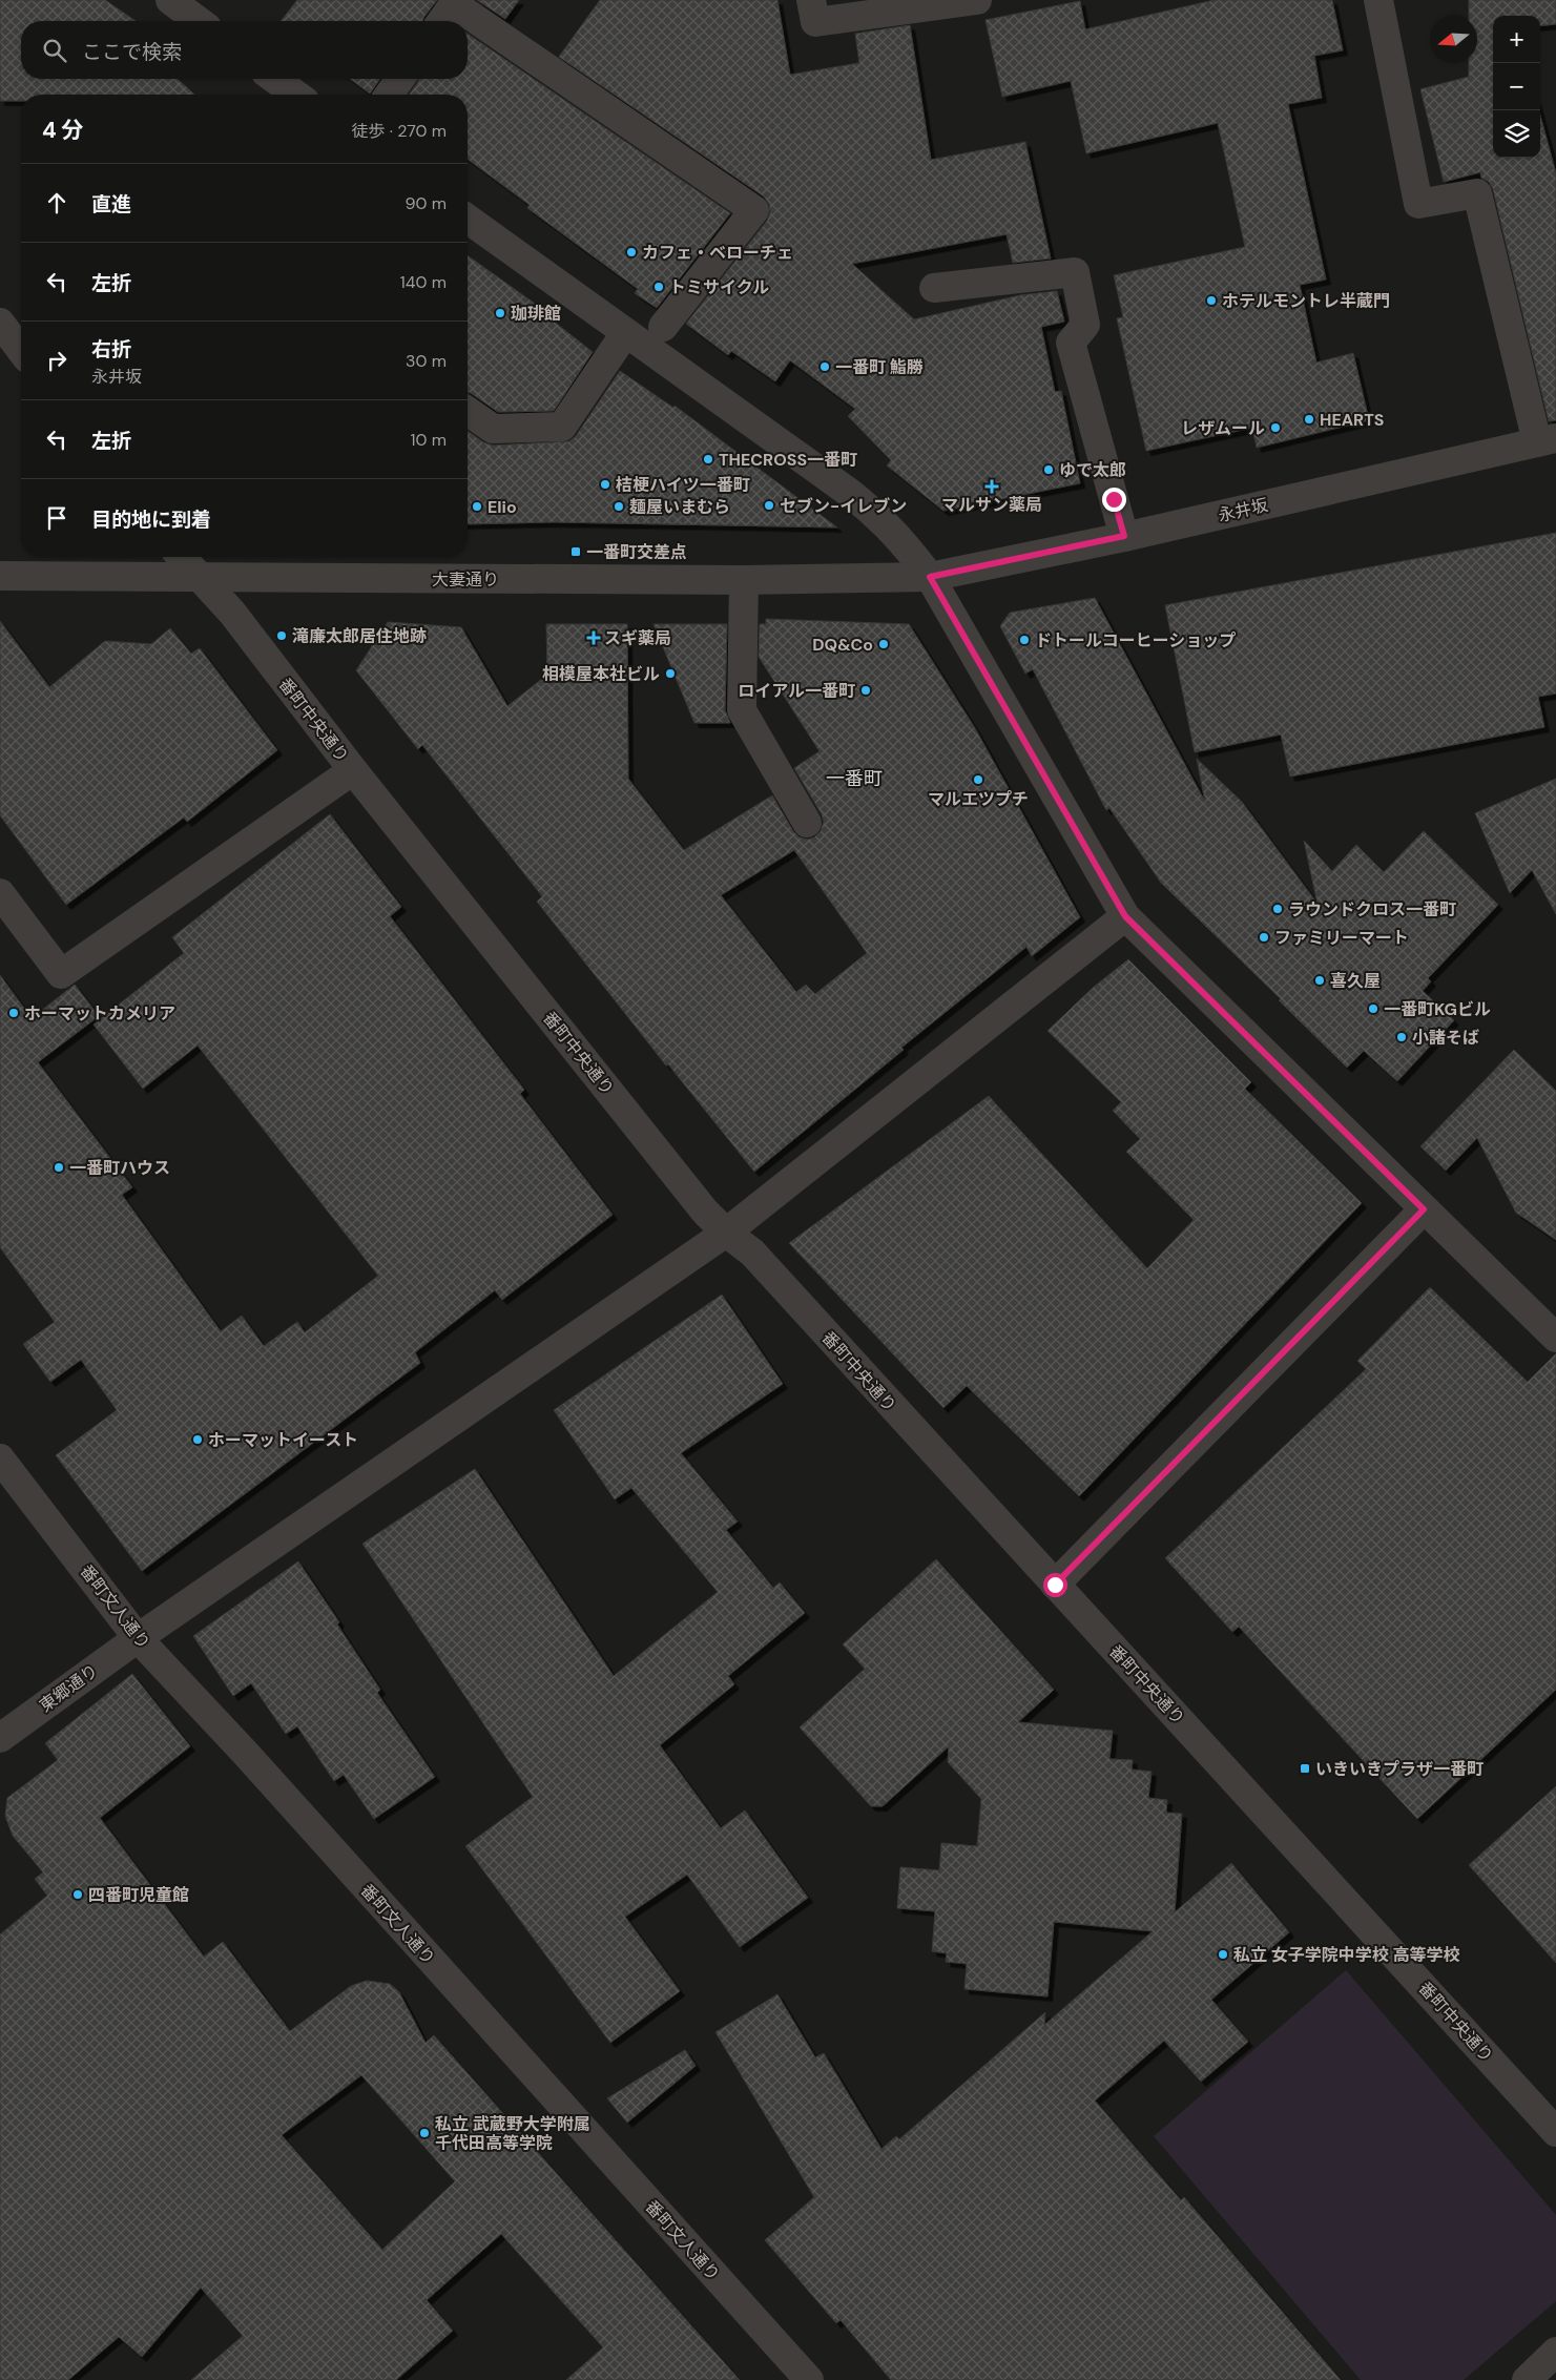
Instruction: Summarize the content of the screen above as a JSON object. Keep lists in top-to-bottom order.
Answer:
{
  "streets": {
    "street": [
      "永井坂",
      "大妻通り",
      "番町中央通り",
      "番町文人通り",
      "東郷通り"
    ]
  },
  "crossings": [
    ["永井坂", "大妻通り"],
    ["大妻通り", "番町中央通り"],
    ["番町中央通り", "東郷通り"],
    ["番町文人通り", "東郷通り"]
  ],
  "districts": ["一番町"],
  "places": {
    "other": [
      "カフェ・ベローチェ",
      "トミサイクル",
      "ホテルモントレ半蔵門",
      "珈琲館",
      "一番町 鮨勝",
      "HEARTS",
      "レザムール",
      "THECROSS一番町",
      "ゆで太郎",
      "桔梗ハイツ一番町",
      "セブン-イレブン",
      "Elio",
      "麺屋いまむら",
      "滝廉太郎居住地跡",
      "ドトールコーヒーショップ",
      "DQ&Co",
      "相模屋本社ビル",
      "ロイアル一番町",
      "マルエツプチ",
      "ラウンドクロス一番町",
      "ファミリーマート",
      "喜久屋",
      "一番町KGビル",
      "ホーマットカメリア",
      "小諸そば",
      "一番町ハウス",
      "ホーマットイースト",
      "四番町児童館",
      "私立 女子学院中学校 高等学校",
      "私立 武蔵野大学附属 千代田高等学院"
    ],
    "health": ["マルサン薬局", "スギ薬局"],
    "transit": ["一番町交差点", "いきいきプラザ一番町"]
  },
  "north": "left",
  "page": {
    "map_buttons": ["+", "−"],
    "search": "ここで検索",
    "heading": ["4 分", "徒歩 · 270 m"],
    "list": [
      ["直進", "90 m"],
      ["左折", "140 m"],
      ["右折", "永井坂", "30 m"],
      ["左折", "10 m"],
      "目的地に到着"
    ]
  }
}
